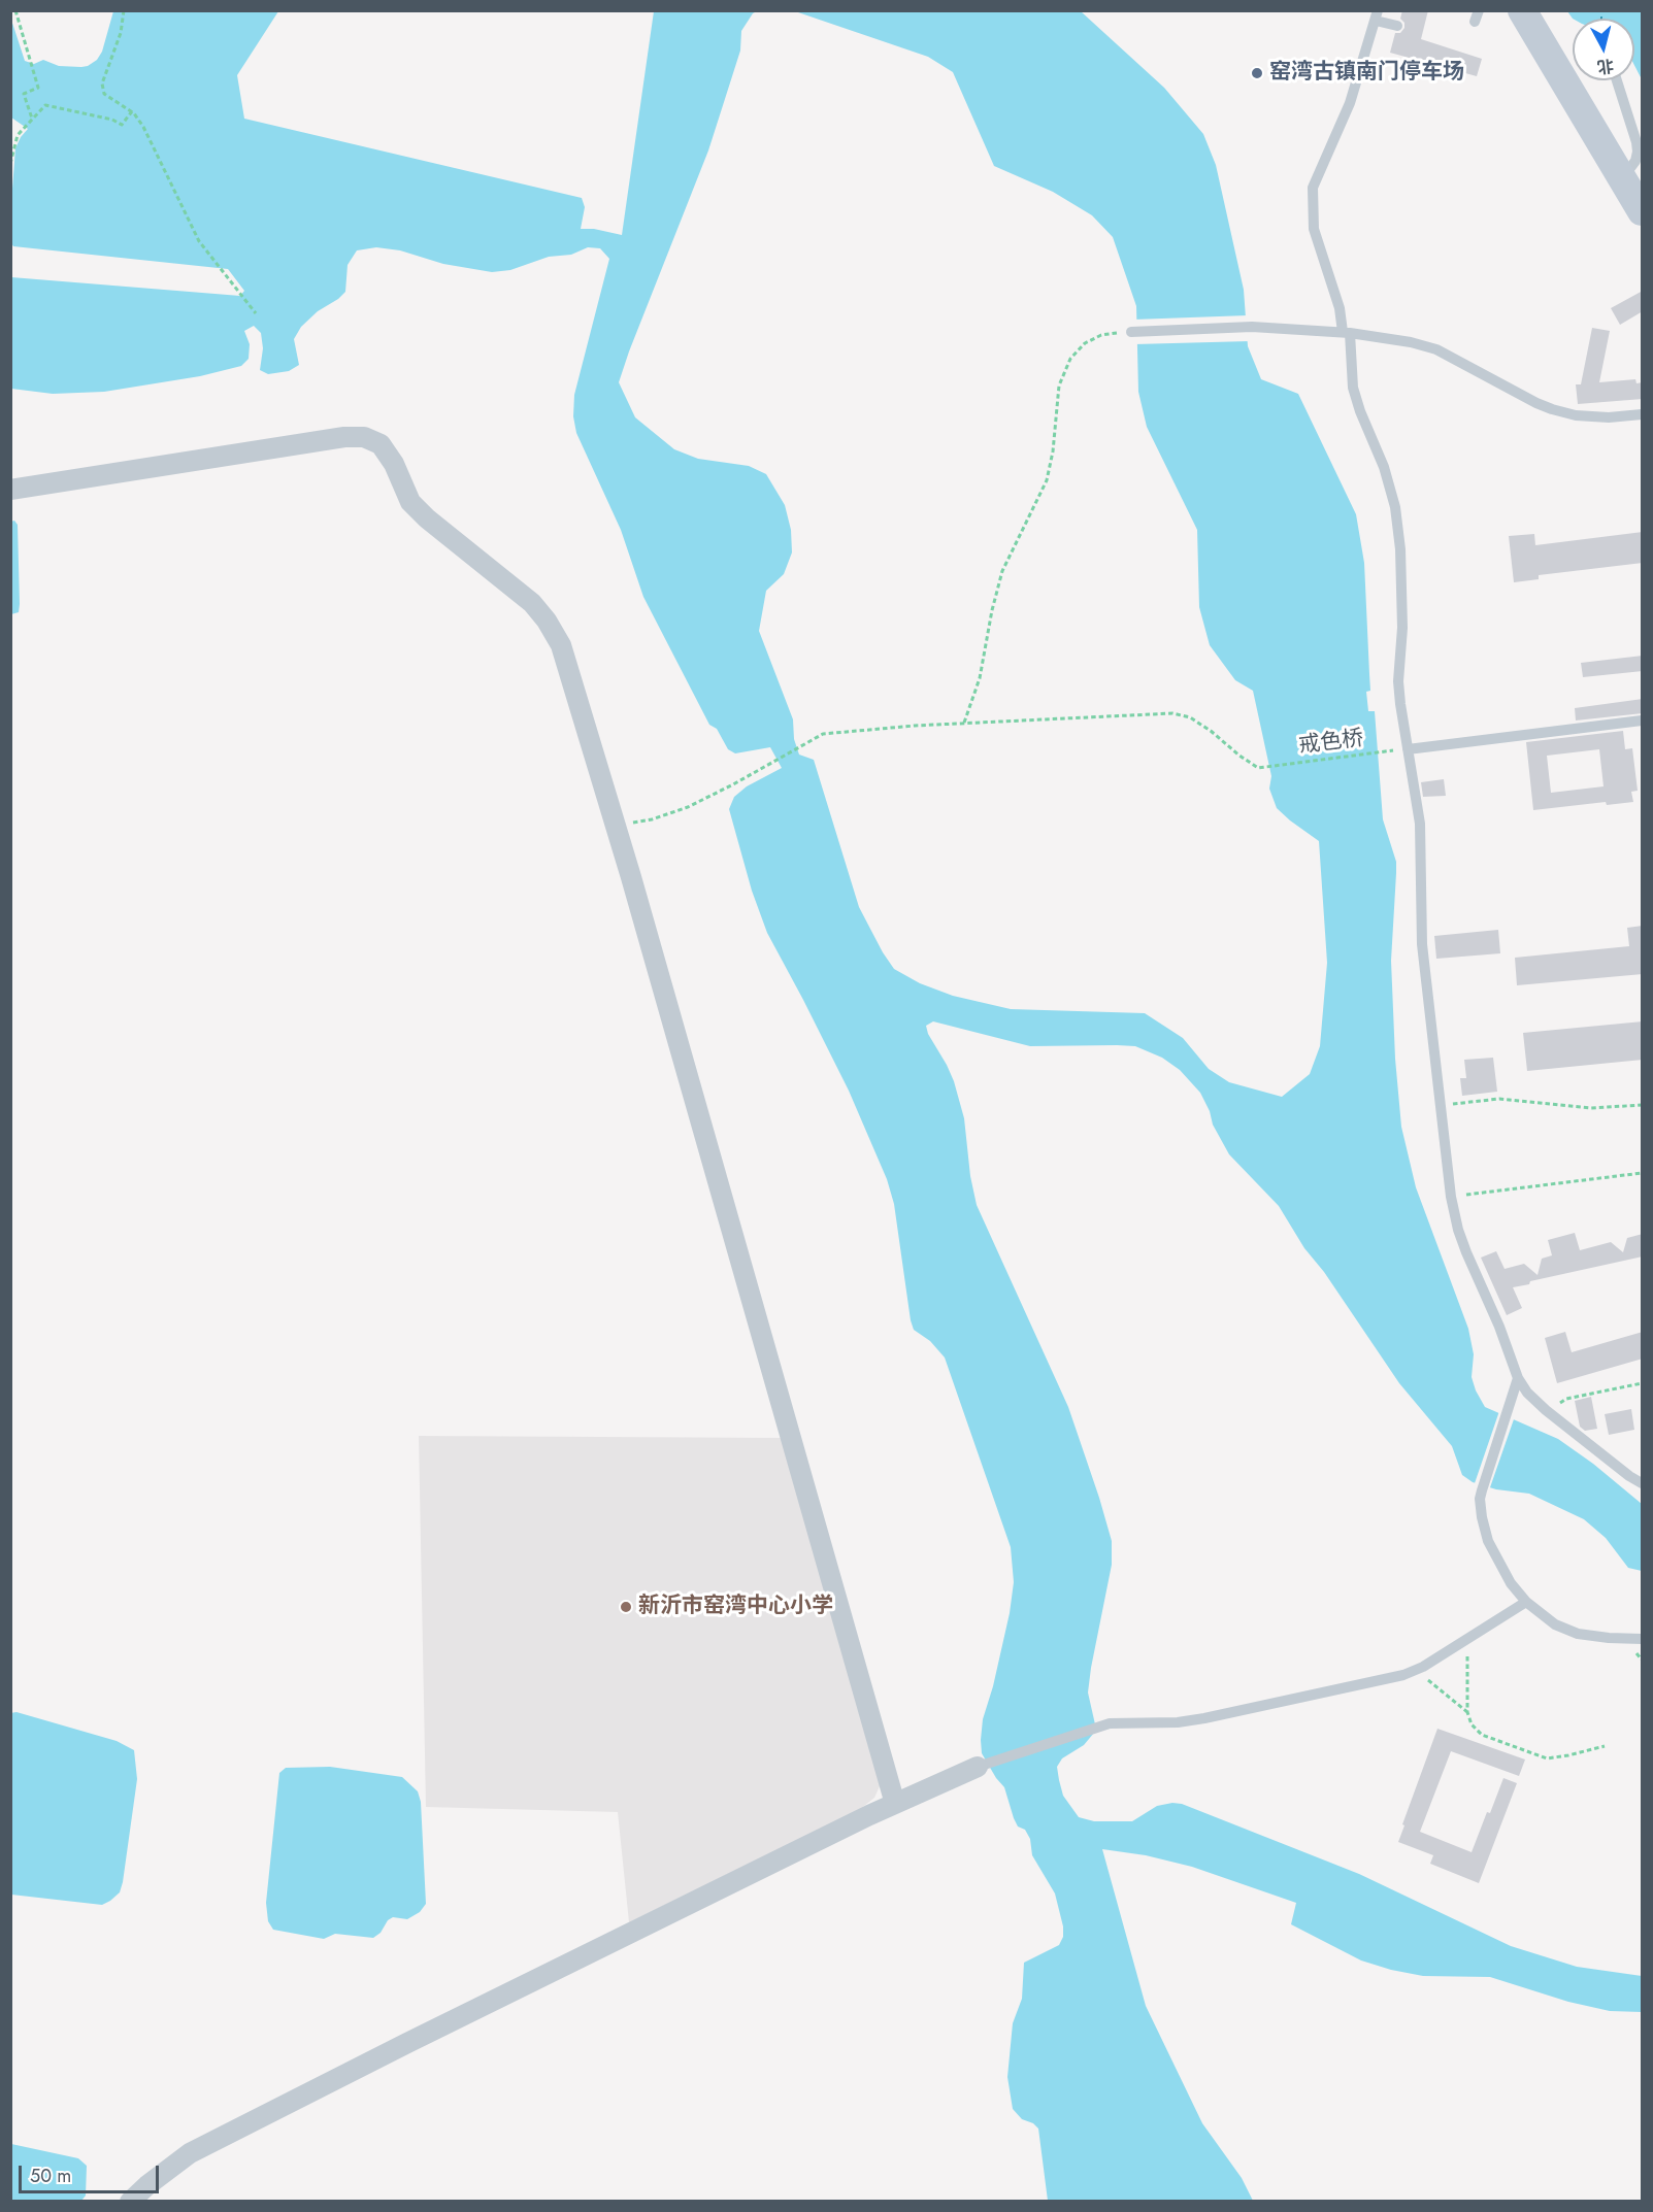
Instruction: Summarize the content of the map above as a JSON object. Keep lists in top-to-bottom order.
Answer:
{
  "streets": {
    "path": ["戒色桥"]
  },
  "places": ["窑湾古镇南门停车场", "新沂市窑湾中心小学"],
  "scale_bar": "50 m",
  "north": "bottom"
}
